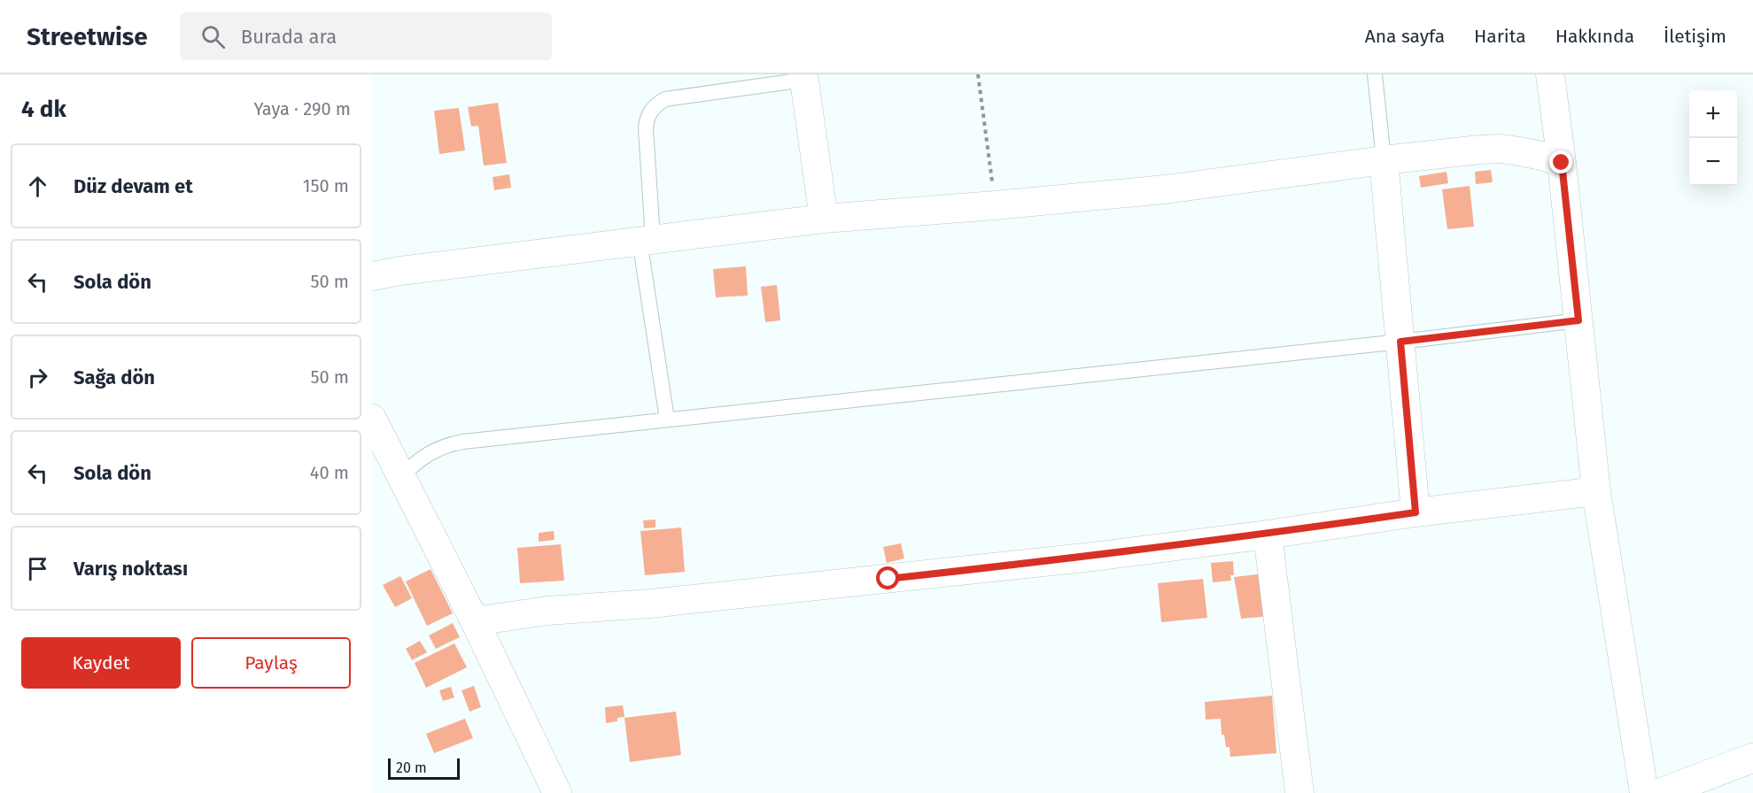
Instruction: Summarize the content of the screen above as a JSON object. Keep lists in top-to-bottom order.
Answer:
{
  "scale_bar": "20 m",
  "page": {
    "header": "Streetwise",
    "search": "Burada ara",
    "nav": [
      "Ana sayfa",
      "Harita",
      "Hakkında",
      "İletişim"
    ],
    "heading": ["4 dk", "Yaya · 290 m"],
    "map_buttons": ["+", "−"],
    "list": [
      ["Düz devam et", "150 m"],
      ["Sola dön", "50 m"],
      ["Sağa dön", "50 m"],
      ["Sola dön", "40 m"],
      "Varış noktası"
    ],
    "buttons": ["Kaydet", "Paylaş"],
    "scale": "20 m"
  }
}
